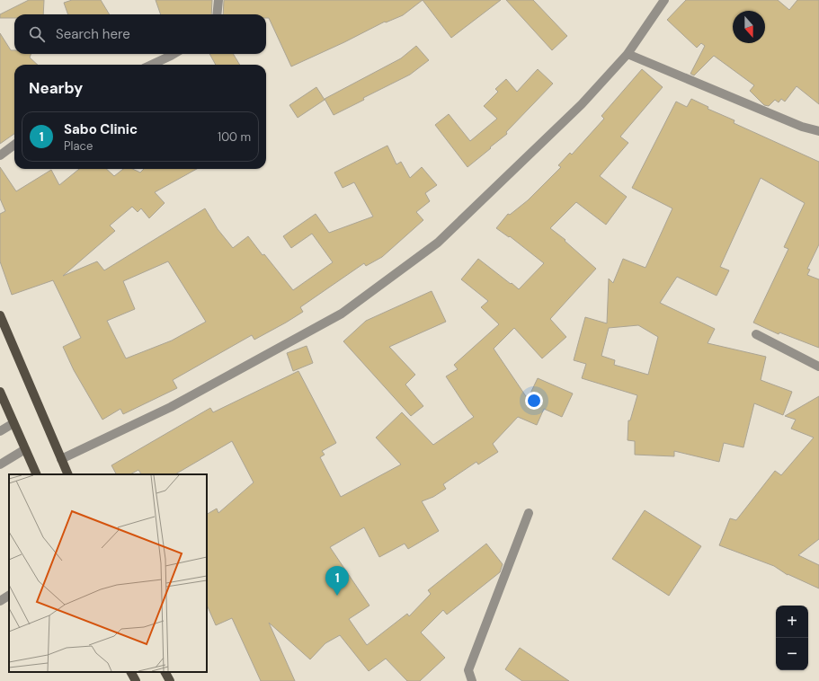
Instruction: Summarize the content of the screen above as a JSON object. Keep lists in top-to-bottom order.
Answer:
{
  "north": "bottom",
  "page": {
    "search": "Search here",
    "heading": "Nearby",
    "list": [
      {
        "mark": "1",
        "name": "Sabo Clinic",
        "note": "Place",
        "value": "100 m"
      }
    ],
    "pins": "1",
    "map_buttons": ["+", "−"]
  }
}
